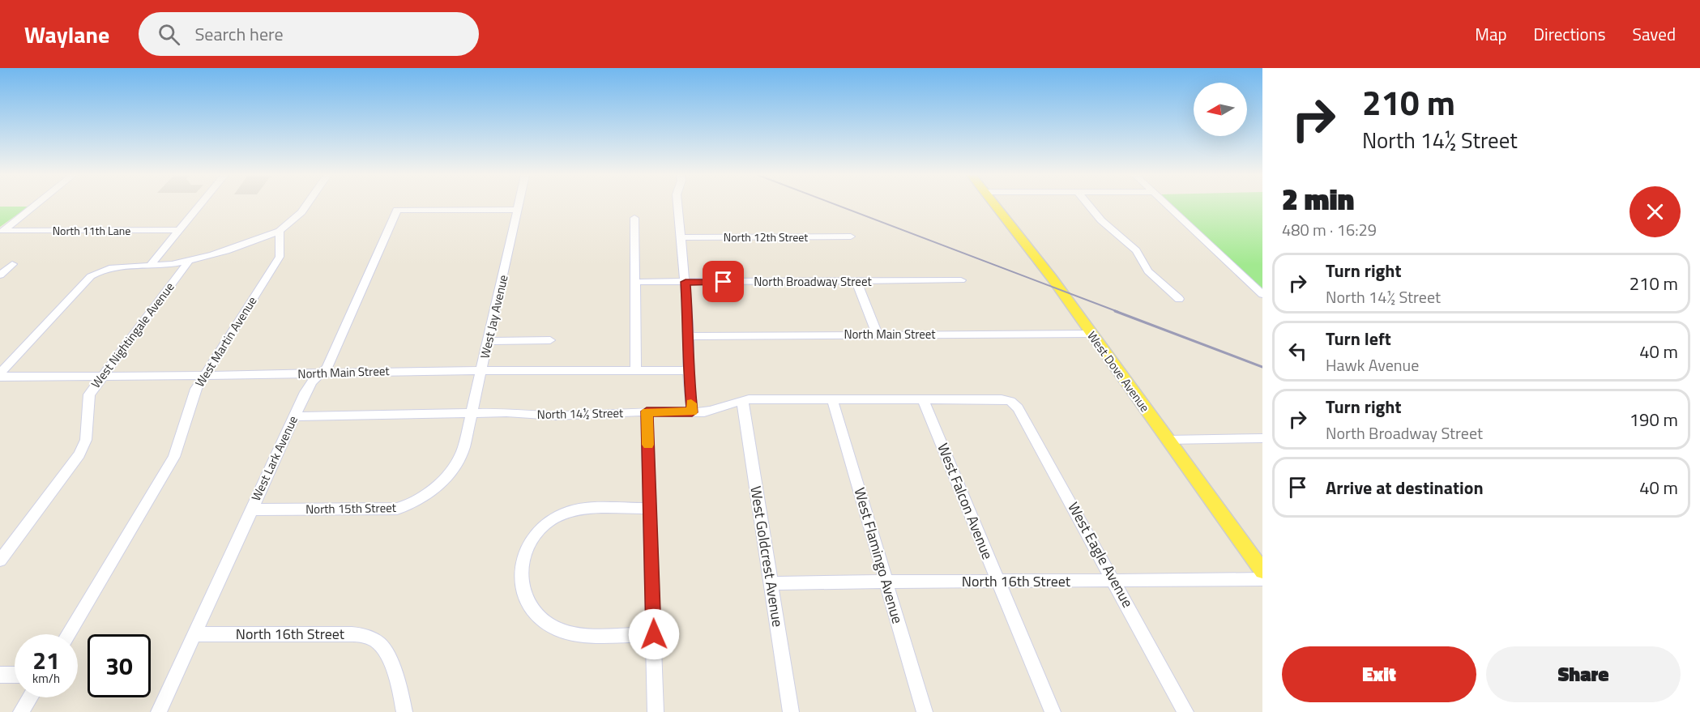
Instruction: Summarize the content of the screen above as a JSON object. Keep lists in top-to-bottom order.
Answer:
{
  "streets": {
    "main road": ["West Dove Avenue"],
    "street": [
      "North 11th Lane",
      "North 12th Street",
      "North Broadway Street",
      "West Jay Avenue",
      "North Main Street",
      "West Nightingale Avenue",
      "West Martin Avenue",
      "North 14½ Street",
      "West Lark Avenue",
      "West Falcon Avenue",
      "North 15th Street",
      "West Eagle Avenue",
      "West Flamingo Avenue",
      "West Goldcrest Avenue",
      "North 16th Street"
    ]
  },
  "crossings": [
    ["West Jay Avenue", "North Main Street"],
    ["West Jay Avenue", "North 14½ Street"],
    ["West Jay Avenue", "West Lark Avenue"],
    ["West Jay Avenue", "North 15th Street"],
    ["North Main Street", "West Nightingale Avenue"],
    ["North Main Street", "West Martin Avenue"],
    ["North Main Street", "West Dove Avenue"],
    ["North Main Street", "West Lark Avenue"],
    ["North 14½ Street", "West Lark Avenue"],
    ["North 14½ Street", "West Falcon Avenue"],
    ["North 14½ Street", "West Eagle Avenue"],
    ["North 14½ Street", "West Flamingo Avenue"],
    ["North 14½ Street", "West Goldcrest Avenue"],
    ["West Lark Avenue", "North 15th Street"],
    ["West Lark Avenue", "North 16th Street"],
    ["West Falcon Avenue", "North 16th Street"],
    ["West Eagle Avenue", "North 16th Street"],
    ["West Flamingo Avenue", "North 16th Street"],
    ["West Goldcrest Avenue", "North 16th Street"]
  ],
  "north": "left",
  "page": {
    "header": "Waylane",
    "search": "Search here",
    "nav": ["Map", "Directions", "Saved"],
    "turn": ["210 m", "North 14½ Street"],
    "heading": ["2 min", "480 m · 16:29"],
    "list": [
      {
        "name": "Turn right",
        "note": "North 14½ Street",
        "value": "210 m"
      },
      {
        "name": "Turn left",
        "note": "Hawk Avenue",
        "value": "40 m"
      },
      {
        "name": "Turn right",
        "note": "North Broadway Street",
        "value": "190 m"
      },
      {
        "name": "Arrive at destination",
        "value": "40 m"
      }
    ],
    "speed": "21 km/h",
    "limit": "30",
    "buttons": ["Exit", "Share"]
  }
}
